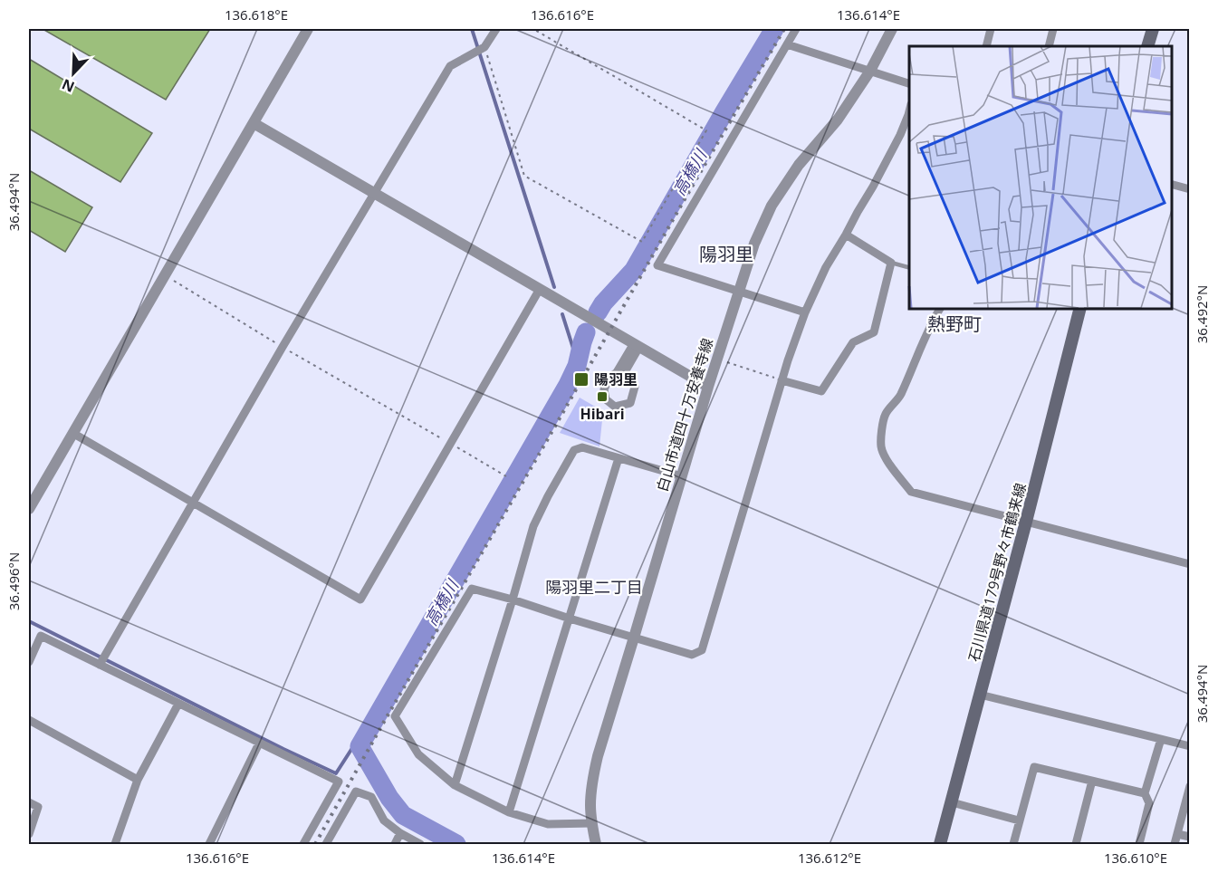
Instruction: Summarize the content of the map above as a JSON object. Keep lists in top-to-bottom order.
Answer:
{
  "streets": {
    "main road": ["石川県道179号野々市鶴来線"],
    "street": ["白山市道四十万安養寺線"]
  },
  "districts": ["陽羽里", "熱野町", "陽羽里二丁目"],
  "water": ["高橋川"],
  "places": {
    "transit": ["陽羽里", "Hibari"]
  },
  "north": "bottom left",
  "coordinates": [
    "136.618°E",
    "136.616°E",
    "136.614°E",
    "36.494°N",
    "36.492°N",
    "36.496°N",
    "136.612°E",
    "136.610°E"
  ]
}
